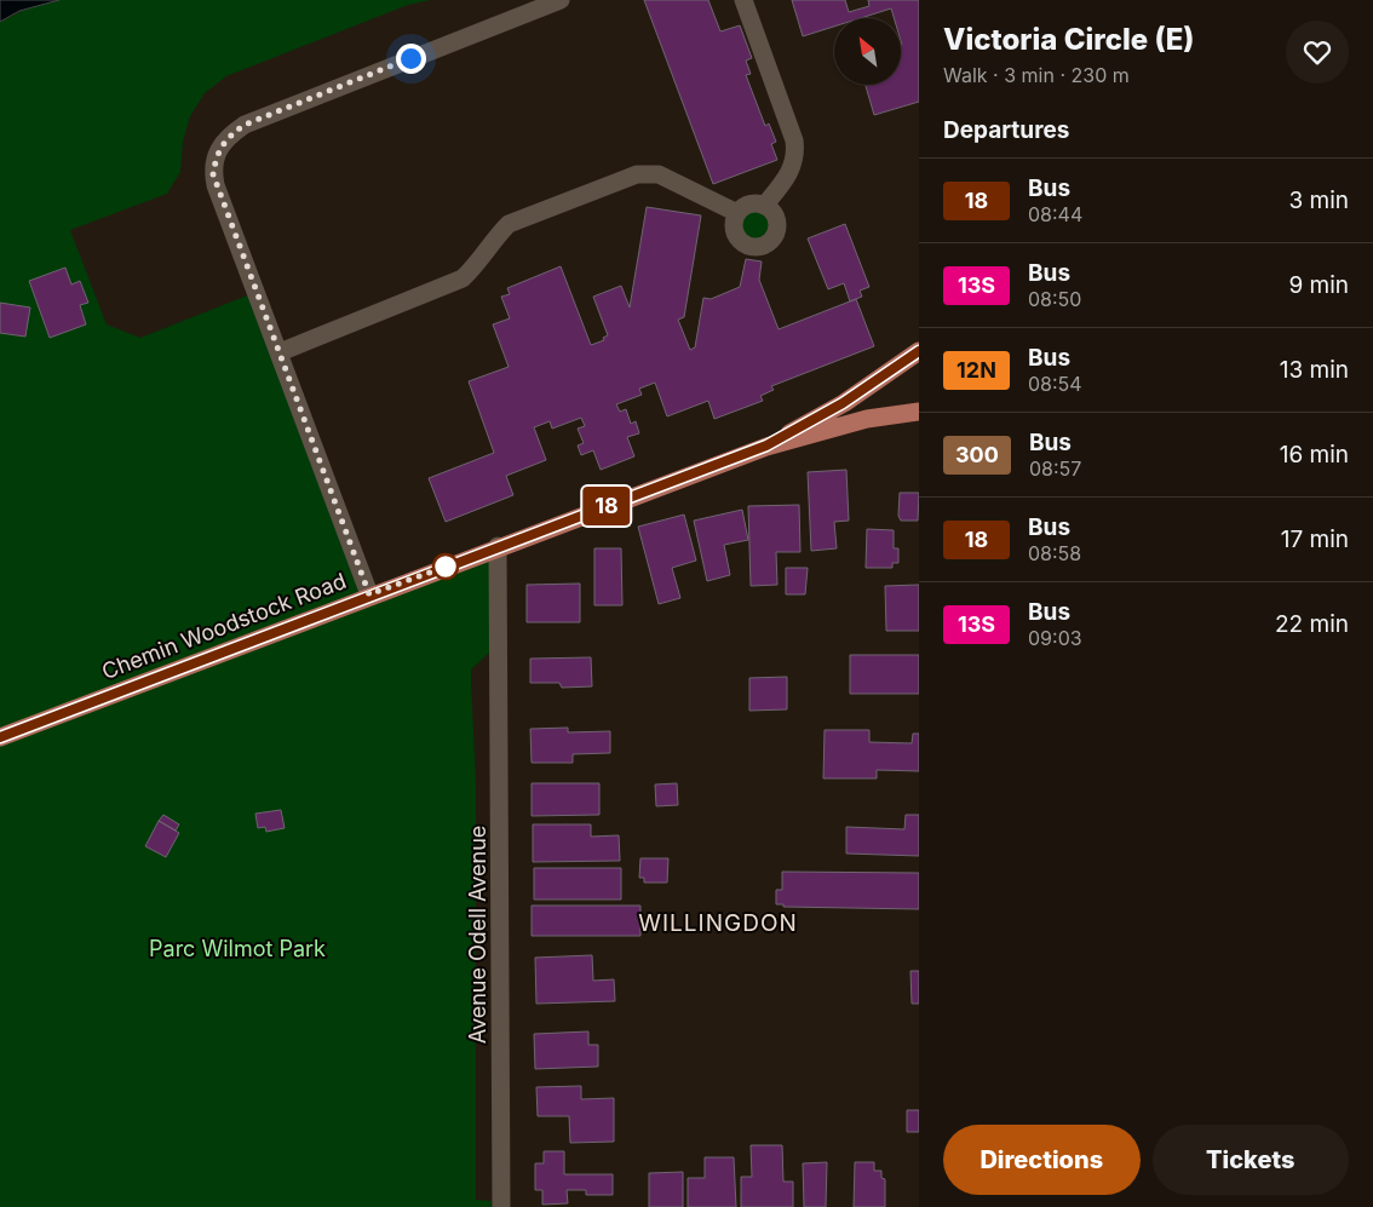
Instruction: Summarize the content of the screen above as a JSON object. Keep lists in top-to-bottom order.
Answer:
{
  "streets": {
    "main road": ["Chemin Woodstock Road"],
    "street": ["Avenue Odell Avenue"]
  },
  "crossings": [
    ["Chemin Woodstock Road", "Avenue Odell Avenue"]
  ],
  "districts": ["WILLINGDON"],
  "parks": ["Parc Wilmot Park"],
  "lines": ["bus line 18"],
  "north": "top left",
  "page": {
    "on_map": "18",
    "heading": [
      ["Victoria Circle (E)", "Walk · 3 min · 230 m"],
      "Departures"
    ],
    "list": [
      {
        "mark": "18",
        "name": "Bus",
        "note": "08:44",
        "value": "3 min"
      },
      {
        "mark": "13S",
        "name": "Bus",
        "note": "08:50",
        "value": "9 min"
      },
      {
        "mark": "12N",
        "name": "Bus",
        "note": "08:54",
        "value": "13 min"
      },
      {
        "mark": "300",
        "name": "Bus",
        "note": "08:57",
        "value": "16 min"
      },
      {
        "mark": "18",
        "name": "Bus",
        "note": "08:58",
        "value": "17 min"
      },
      {
        "mark": "13S",
        "name": "Bus",
        "note": "09:03",
        "value": "22 min"
      }
    ],
    "buttons": ["Directions", "Tickets"]
  }
}
